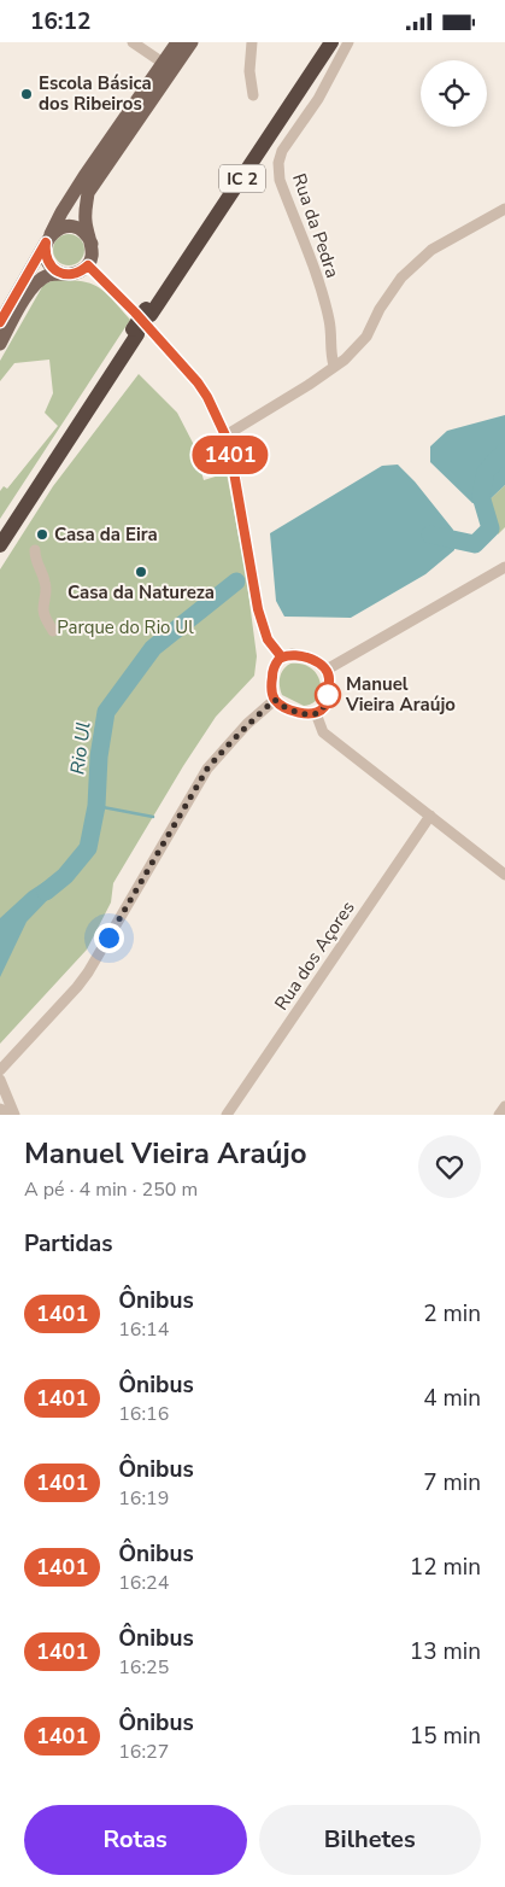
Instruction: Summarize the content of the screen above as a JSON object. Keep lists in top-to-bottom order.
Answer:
{
  "streets": {
    "highway": ["IC 2"],
    "street": ["Rua da Pedra", "Rua dos Açores"]
  },
  "water": ["Rio Ul"],
  "parks": ["Parque do Rio Ul"],
  "places": [
    "Escola Básica dos Ribeiros",
    "Casa da Eira",
    "Casa da Natureza",
    "Manuel Vieira Araújo"
  ],
  "lines": ["bus line 1401"],
  "page": {
    "status": "16:12",
    "on_map": "1401",
    "heading": [
      ["Manuel Vieira Araújo", "A pé · 4 min · 250 m"],
      "Partidas"
    ],
    "list": [
      {
        "mark": "1401",
        "name": "Ônibus",
        "note": "16:14",
        "value": "2 min"
      },
      {
        "mark": "1401",
        "name": "Ônibus",
        "note": "16:16",
        "value": "4 min"
      },
      {
        "mark": "1401",
        "name": "Ônibus",
        "note": "16:19",
        "value": "7 min"
      },
      {
        "mark": "1401",
        "name": "Ônibus",
        "note": "16:24",
        "value": "12 min"
      },
      {
        "mark": "1401",
        "name": "Ônibus",
        "note": "16:25",
        "value": "13 min"
      },
      {
        "mark": "1401",
        "name": "Ônibus",
        "note": "16:27",
        "value": "15 min"
      }
    ],
    "buttons": ["Rotas", "Bilhetes"]
  }
}
